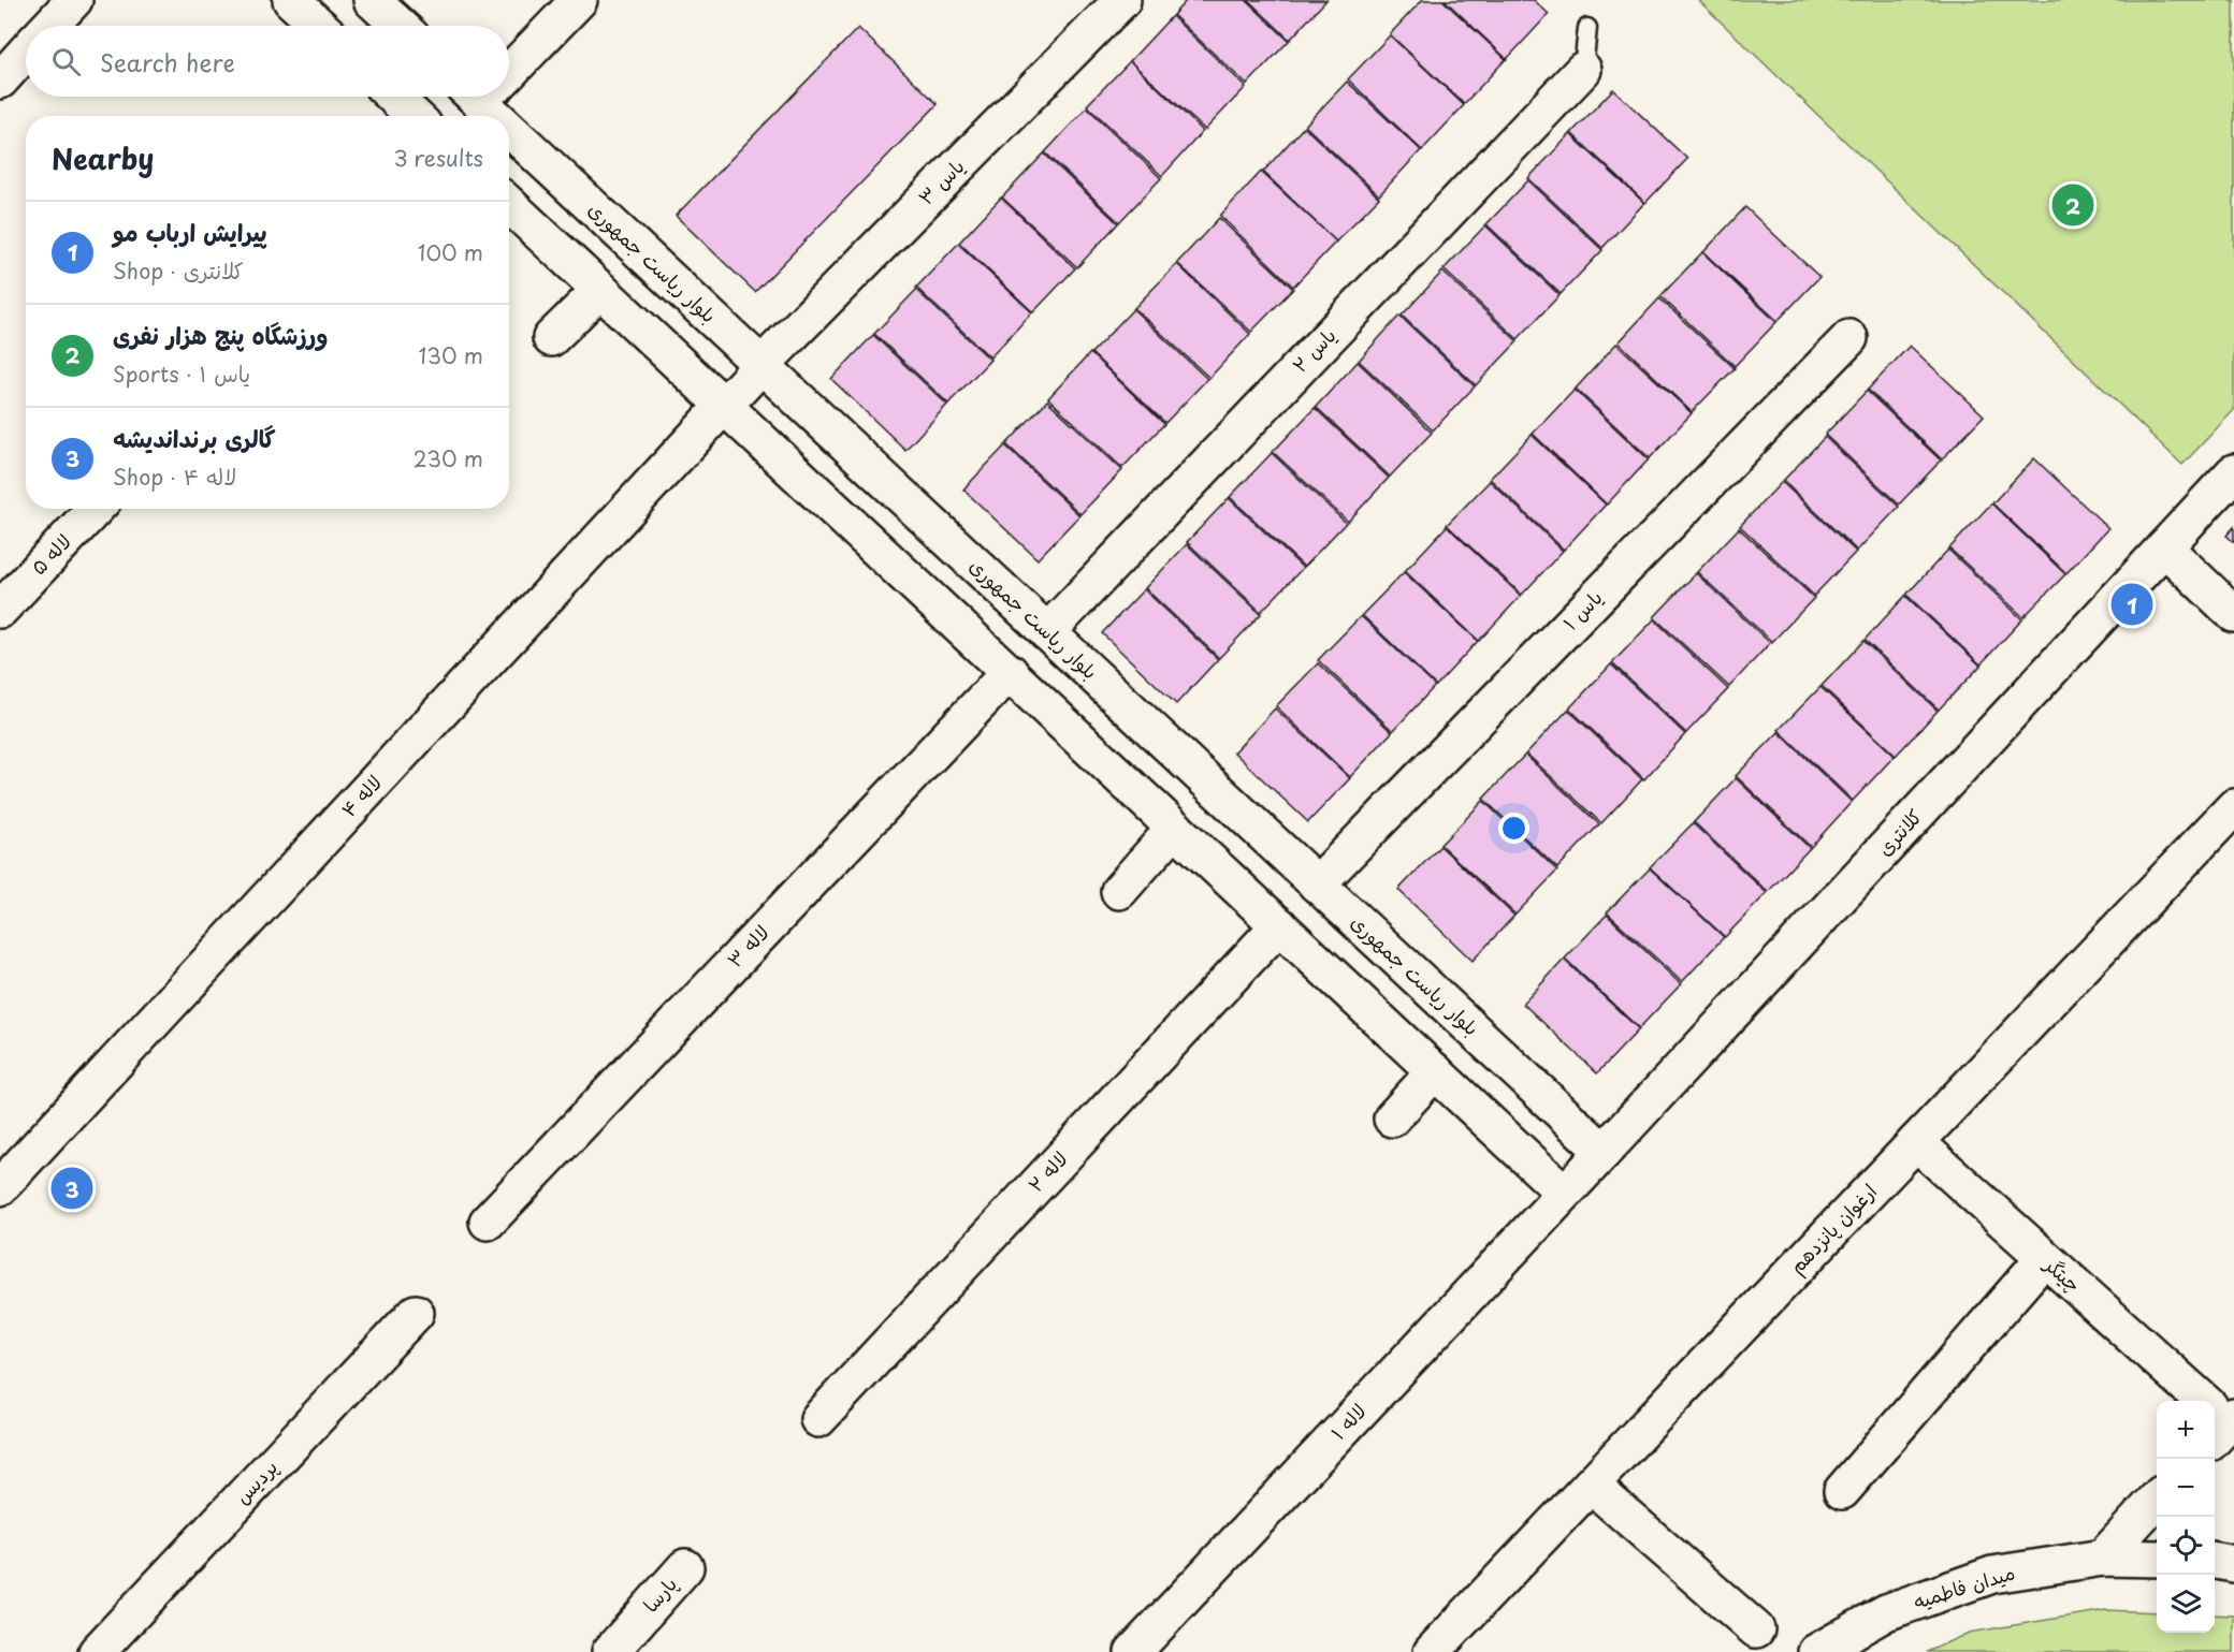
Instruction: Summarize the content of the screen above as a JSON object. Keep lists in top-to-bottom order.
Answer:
{
  "streets": {
    "street": [
      "یاس ۳",
      "بلوار ریاست جمهوری",
      "یاس ۲",
      "لاله ۵",
      "یاس ۱",
      "لاله ۴",
      "کلانتری",
      "لاله ۳",
      "لاله ۲",
      "ارغوان پانزدهم",
      "چیتگر",
      "لاله ۱",
      "پردیس",
      "میدان فاطمیه",
      "پارسا"
    ]
  },
  "crossings": [
    ["یاس ۳", "بلوار ریاست جمهوری"],
    ["یاس ۳", "لاله ۴"],
    ["بلوار ریاست جمهوری", "یاس ۲"],
    ["بلوار ریاست جمهوری", "یاس ۱"],
    ["بلوار ریاست جمهوری", "کلانتری"],
    ["کلانتری", "لاله ۱"],
    ["ارغوان پانزدهم", "چیتگر"]
  ],
  "page": {
    "search": "Search here",
    "heading": ["Nearby", "3 results"],
    "pins": ["2", "1", "3"],
    "list": [
      {
        "mark": "1",
        "name": "پیرایش ارباب مو",
        "note": "Shop · کلانتری",
        "value": "100 m"
      },
      {
        "mark": "2",
        "name": "ورزشگاه پنج هزار نفری",
        "note": "Sports · یاس ۱",
        "value": "130 m"
      },
      {
        "mark": "3",
        "name": "گالری برنداندیشه",
        "note": "Shop · لاله ۴",
        "value": "230 m"
      }
    ],
    "map_buttons": ["+", "−"]
  }
}
